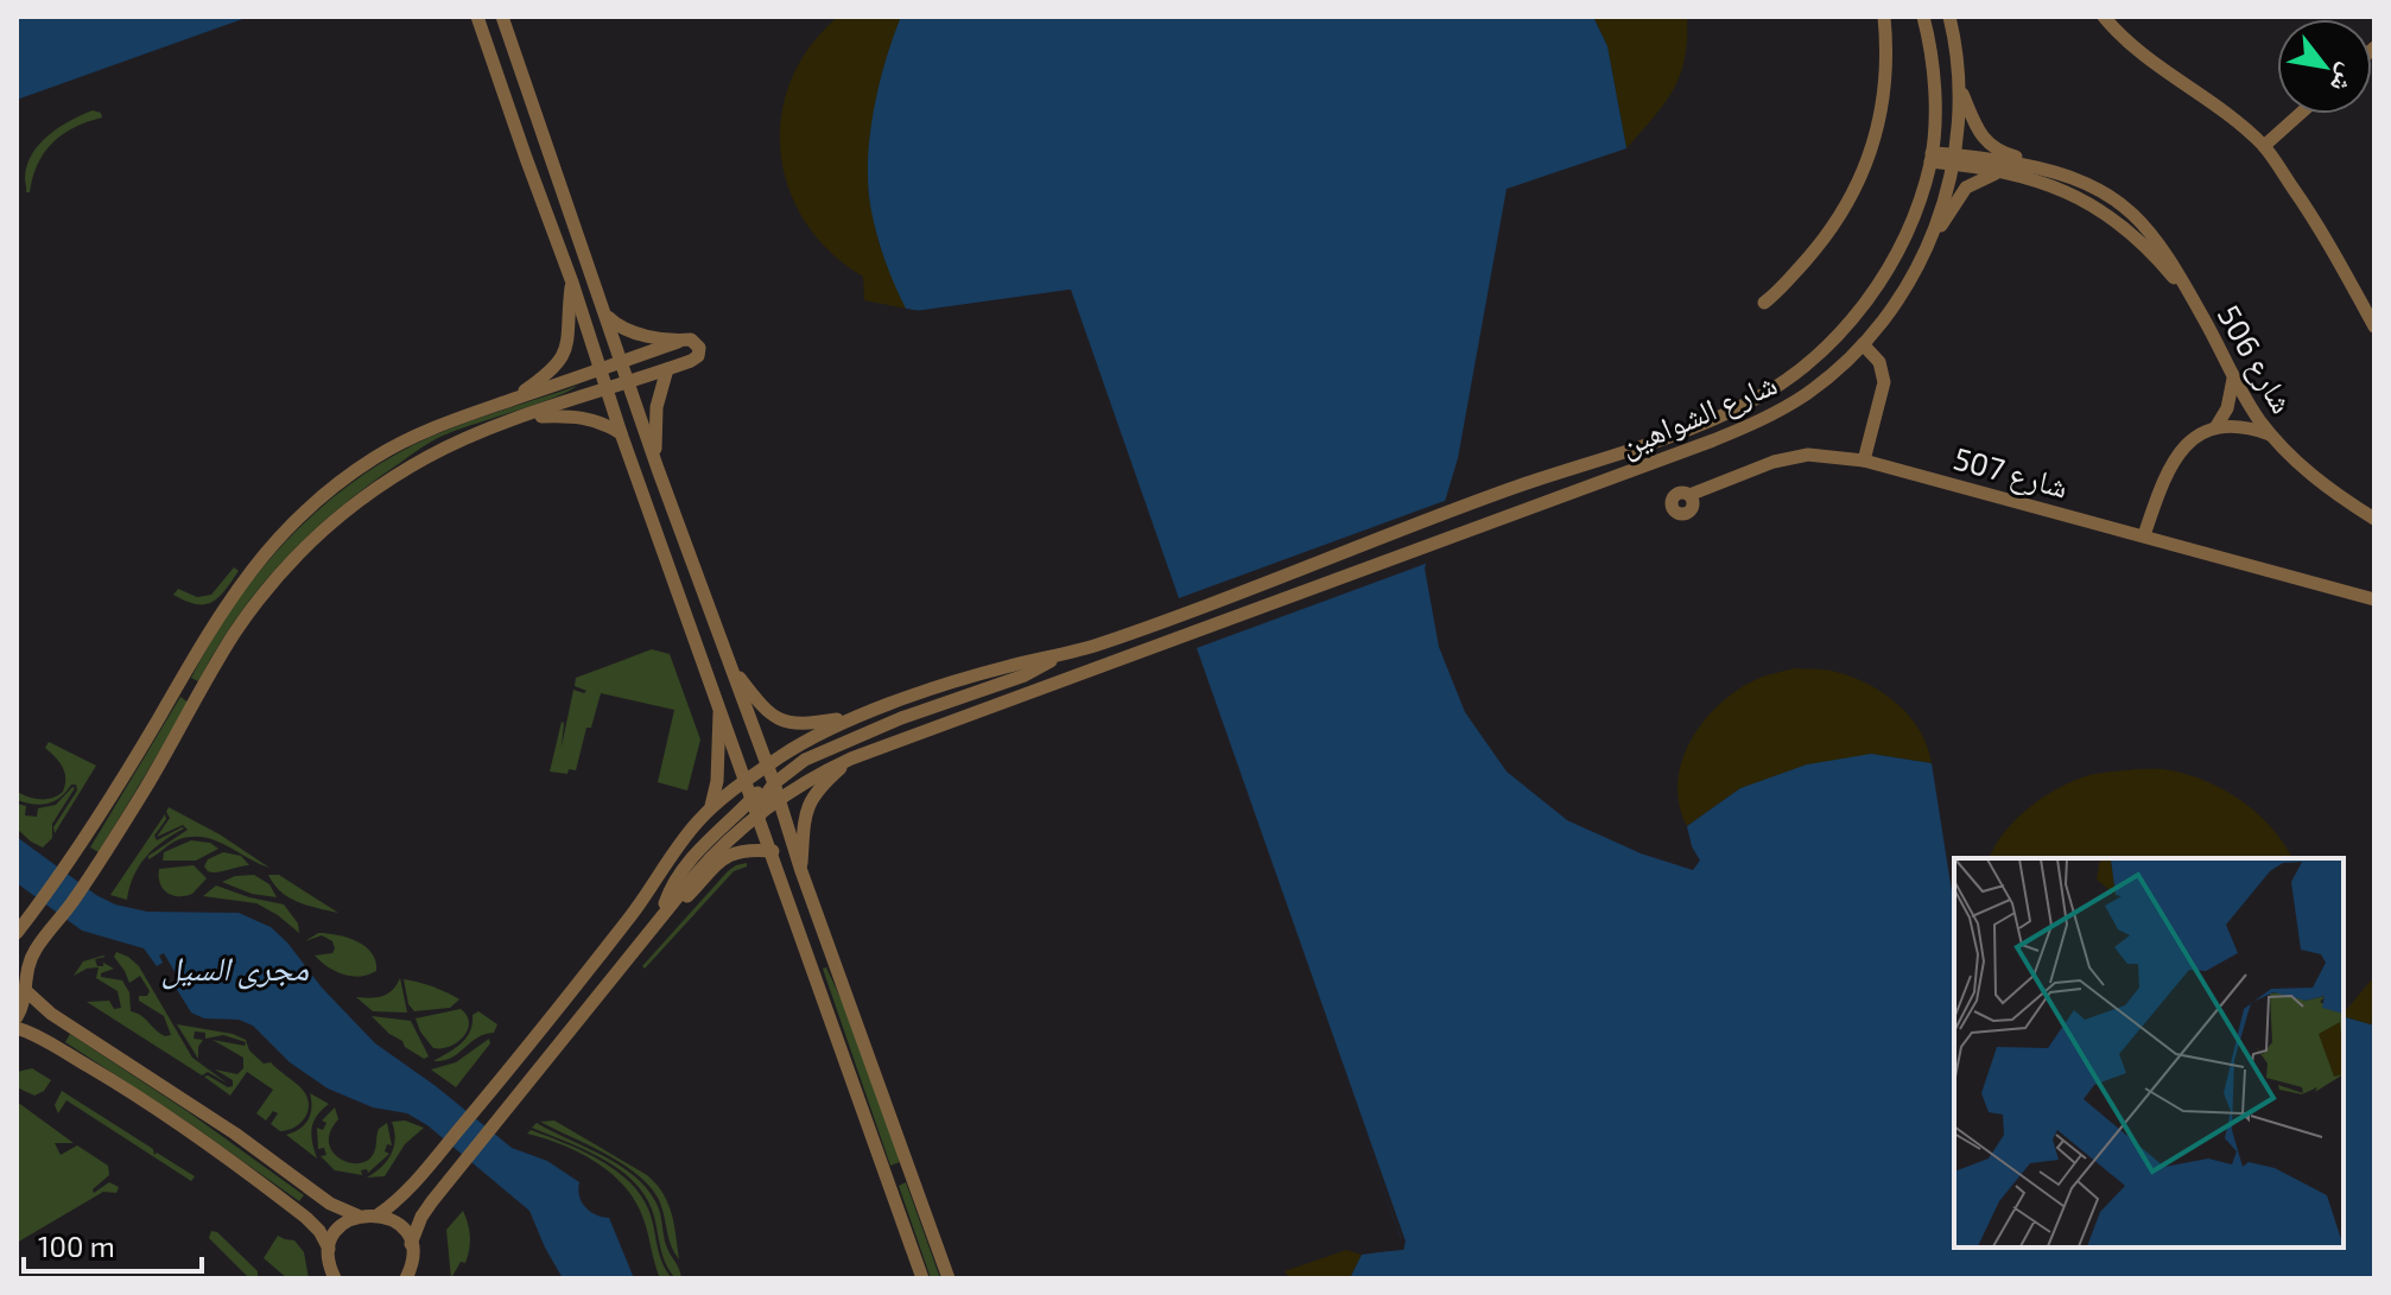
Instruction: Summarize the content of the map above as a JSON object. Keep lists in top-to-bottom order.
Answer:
{
  "streets": {
    "street": ["شارع 506", "شارع الشواهين", "شارع 507"]
  },
  "crossings": [
    ["شارع 506", "شارع الشواهين"]
  ],
  "water": ["مجرى السيل"],
  "scale_bar": "100 m",
  "north": "bottom right"
}
